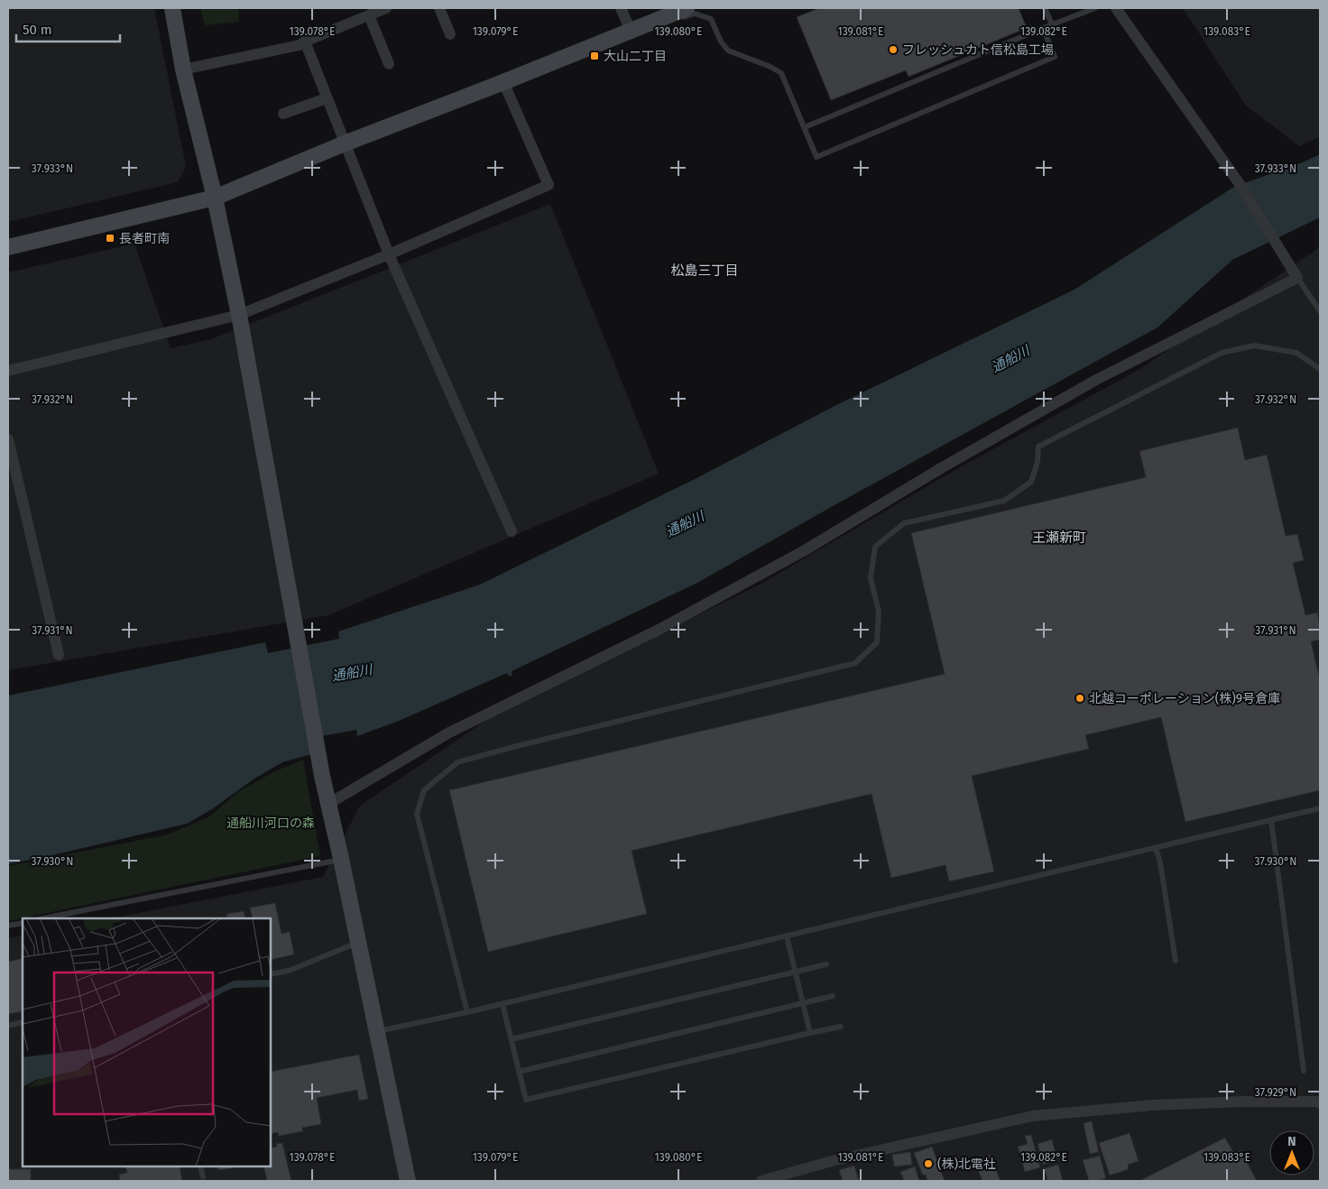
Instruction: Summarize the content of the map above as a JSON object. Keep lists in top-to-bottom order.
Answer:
{
  "districts": ["松島三丁目", "王瀬新町"],
  "water": ["通船川"],
  "parks": ["通船川河口の森"],
  "places": {
    "other": ["フレッシュカト信松島工場", "北越コーポレーション(株)9号倉庫", "(株)北電社"],
    "transit": ["大山二丁目", "長者町南"]
  },
  "scale_bar": "50 m",
  "north": "top",
  "coordinates": [
    "139.078°E",
    "139.079°E",
    "139.080°E",
    "139.081°E",
    "139.082°E",
    "139.083°E",
    "37.933°N",
    "37.932°N",
    "37.931°N",
    "37.930°N",
    "37.929°N"
  ]
}
